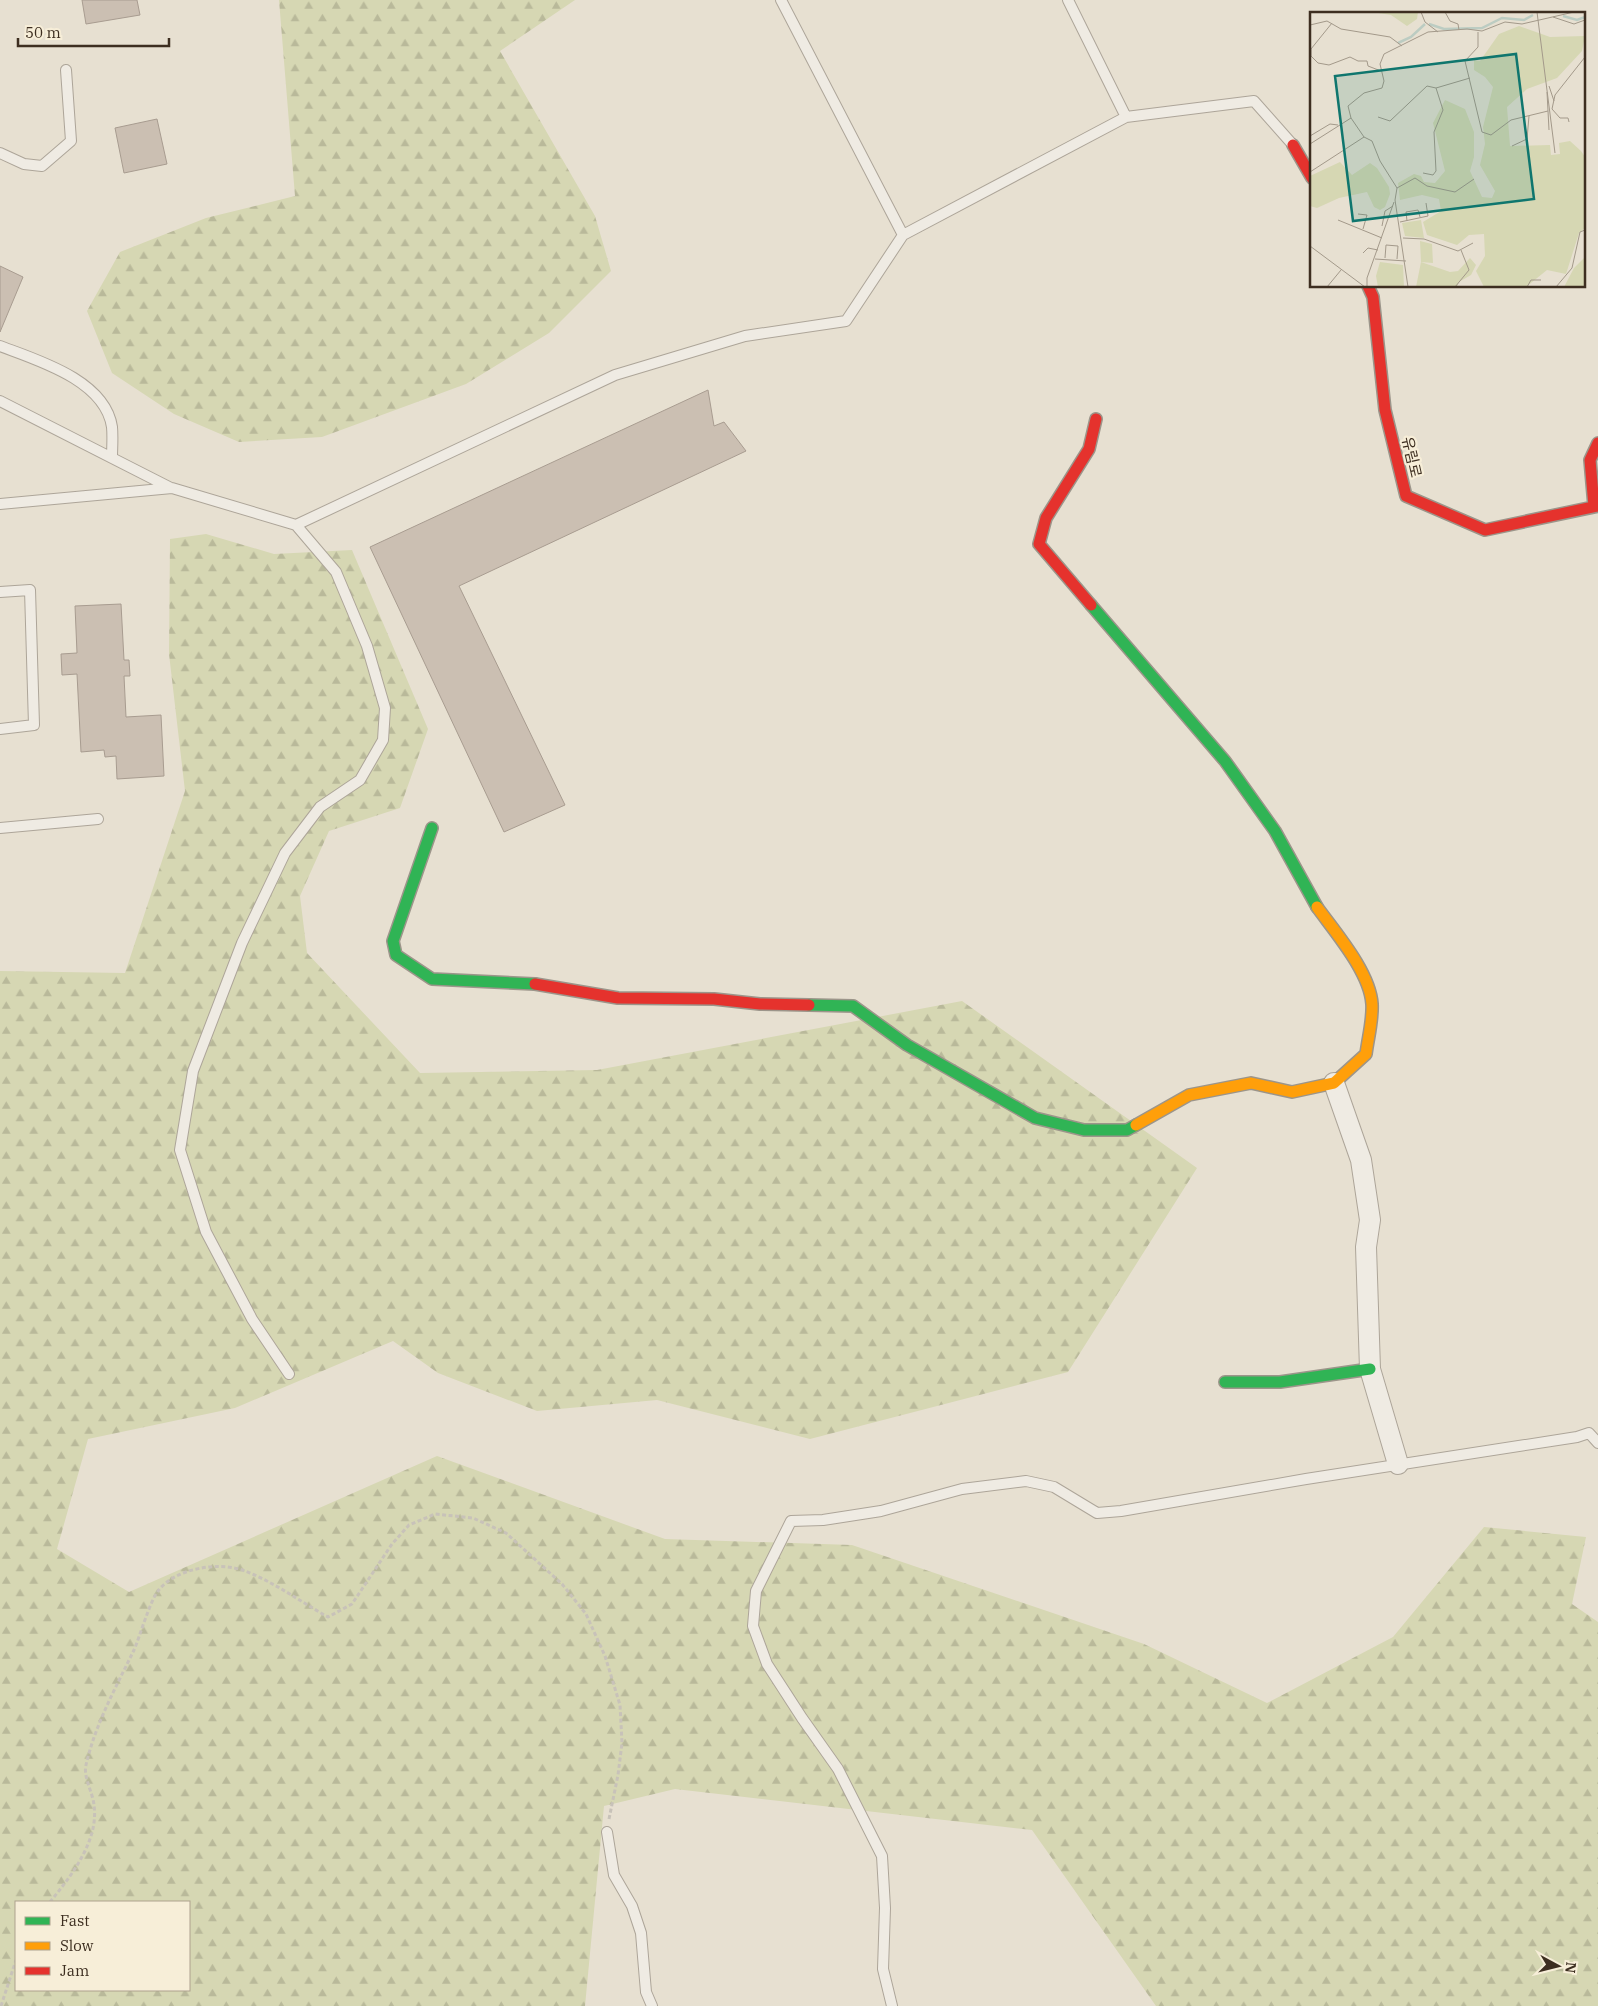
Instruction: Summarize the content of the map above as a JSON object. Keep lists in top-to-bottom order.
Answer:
{
  "streets": {
    "street": ["유림로"]
  },
  "legend": ["Fast", "Slow", "Jam"],
  "scale_bar": "50 m",
  "north": "right"
}
